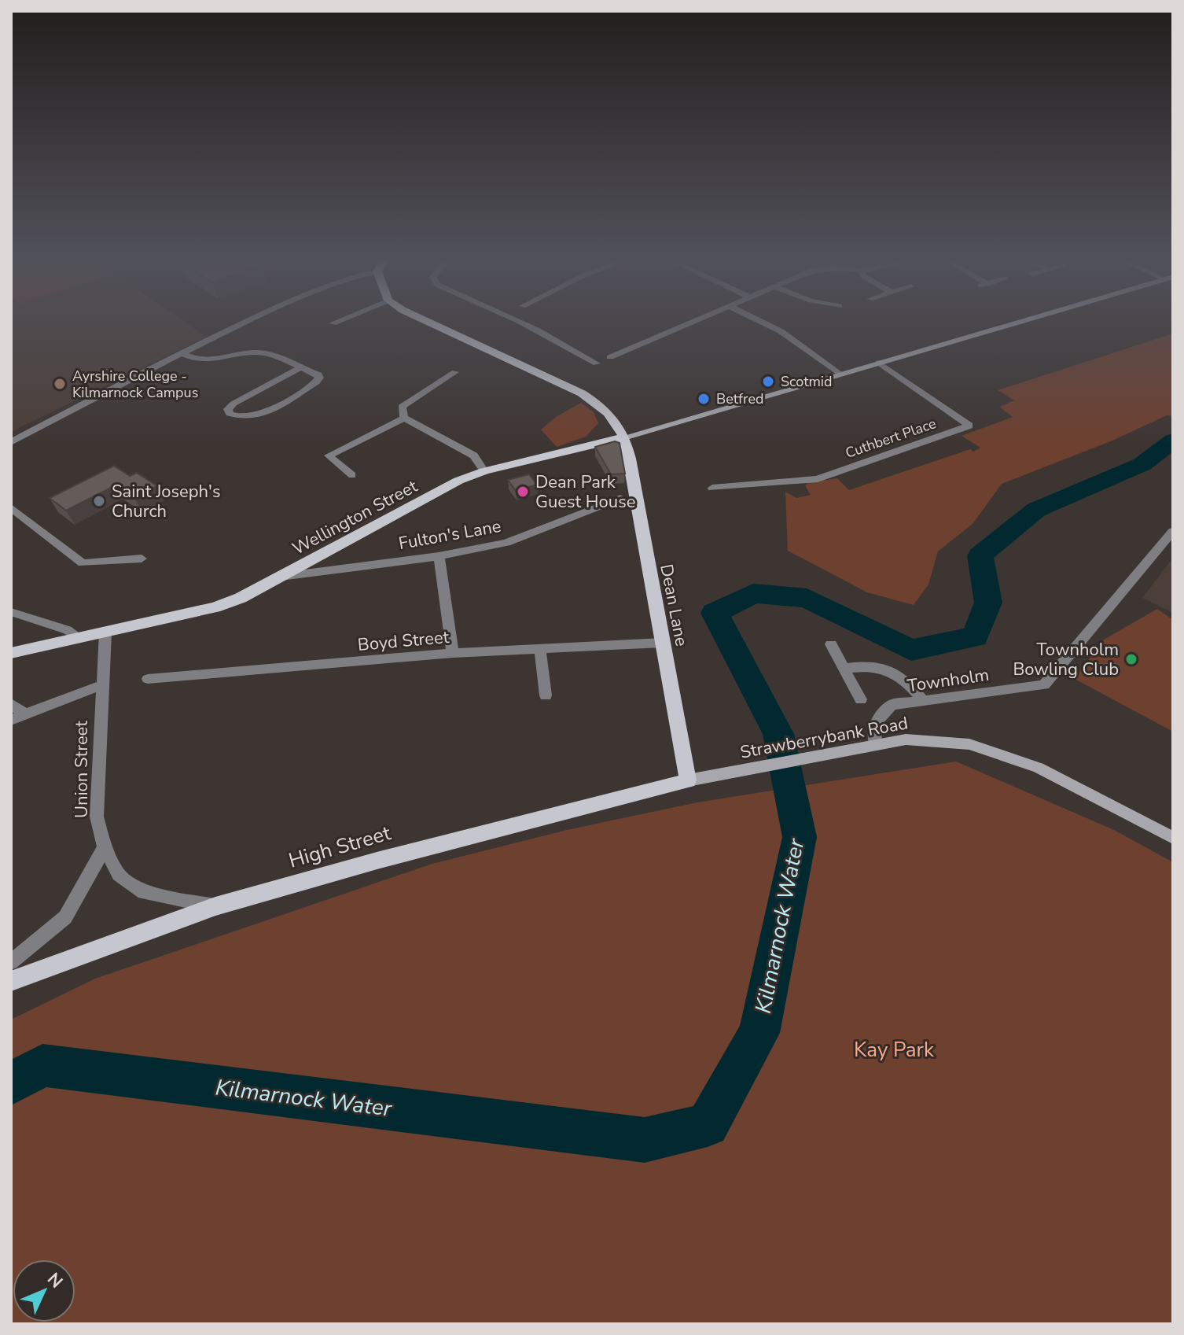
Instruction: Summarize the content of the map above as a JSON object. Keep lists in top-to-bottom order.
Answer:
{
  "streets": {
    "main road": [
      "Wellington Street",
      "Dean Lane",
      "Strawberrybank Road",
      "High Street"
    ],
    "street": [
      "Cuthbert Place",
      "Fulton's Lane",
      "Boyd Street",
      "Townholm",
      "Union Street"
    ]
  },
  "crossings": [
    ["Wellington Street", "Fulton's Lane"],
    ["Wellington Street", "Dean Lane"],
    ["Wellington Street", "Union Street"],
    ["Dean Lane", "Boyd Street"],
    ["Dean Lane", "Strawberrybank Road"],
    ["Dean Lane", "High Street"],
    ["Townholm", "Strawberrybank Road"],
    ["Strawberrybank Road", "High Street"],
    ["Union Street", "High Street"]
  ],
  "water": ["Kilmarnock Water"],
  "parks": ["Kay Park"],
  "places": [
    "Scotmid",
    "Ayrshire College - Kilmarnock Campus",
    "Betfred",
    "Dean Park Guest House",
    "Saint Joseph's Church",
    "Townholm Bowling Club"
  ],
  "north": "top right"
}
